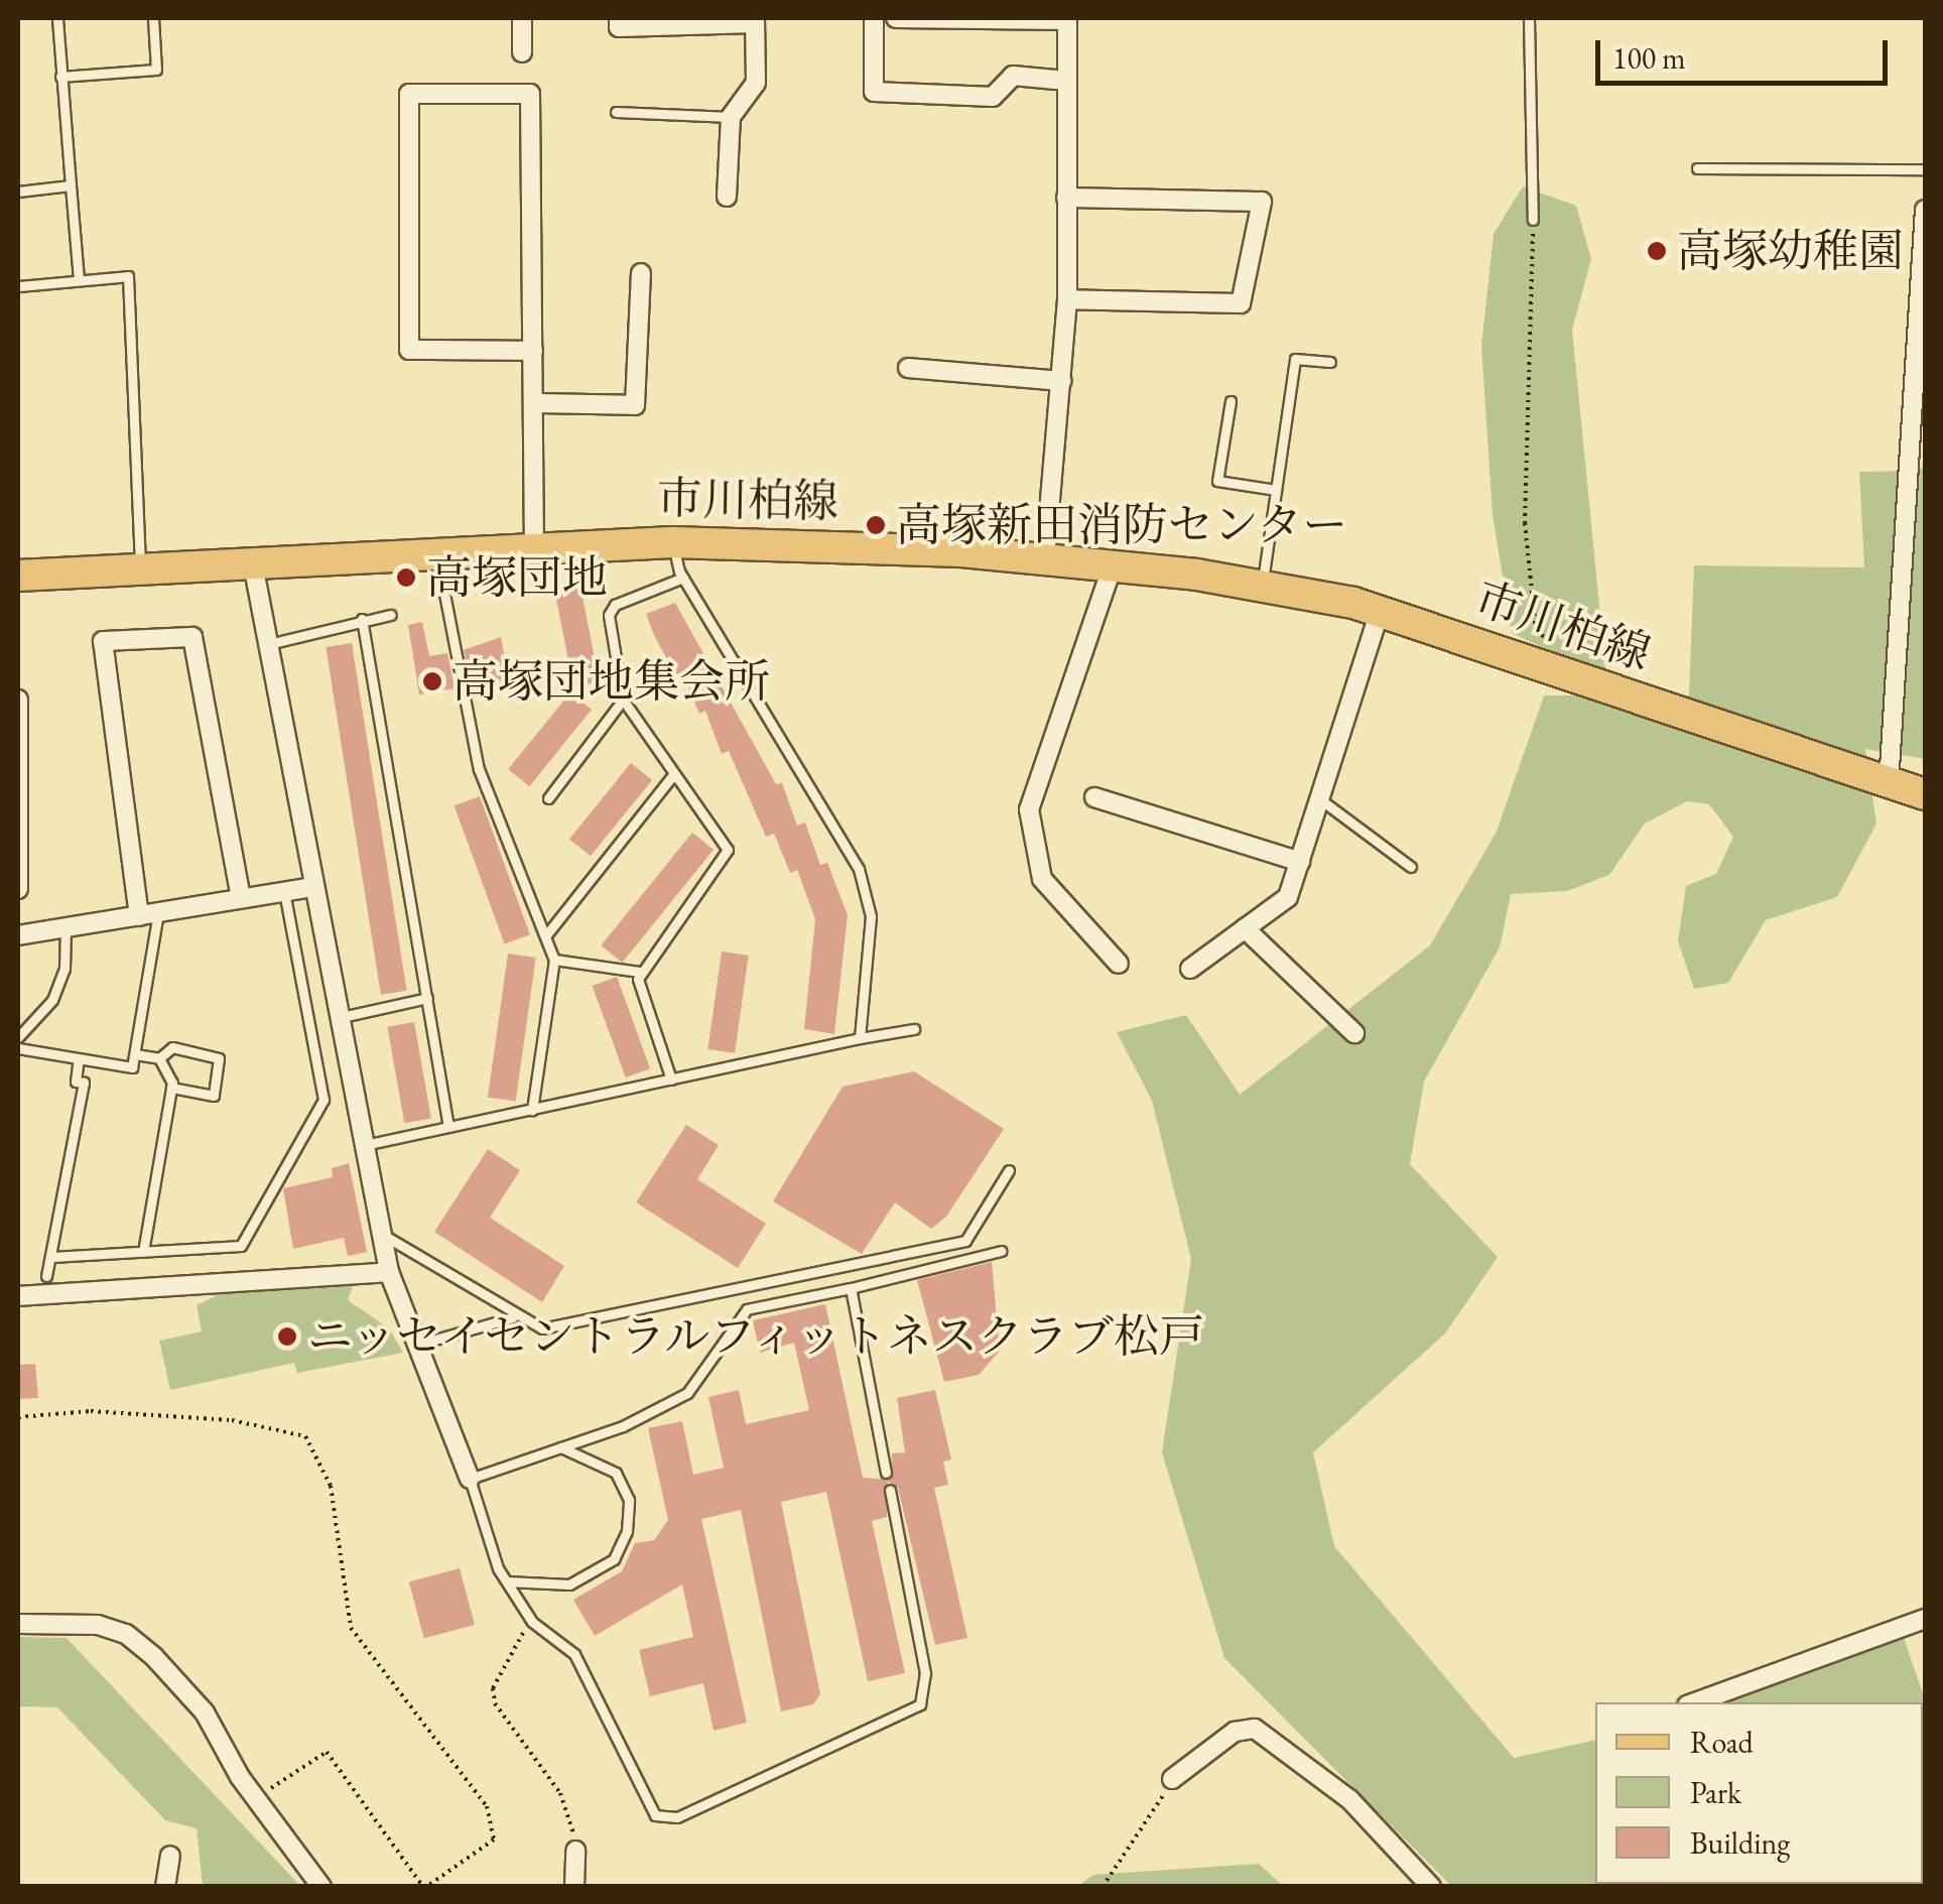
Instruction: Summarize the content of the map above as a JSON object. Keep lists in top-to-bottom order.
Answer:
{
  "streets": {
    "main road": ["市川柏線"]
  },
  "places": [
    "高塚幼稚園",
    "高塚新田消防センター",
    "高塚団地",
    "高塚団地集会所",
    "ニッセイセントラルフィットネスクラブ松戸"
  ],
  "legend": ["Road", "Park", "Building"],
  "scale_bar": "100 m"
}
